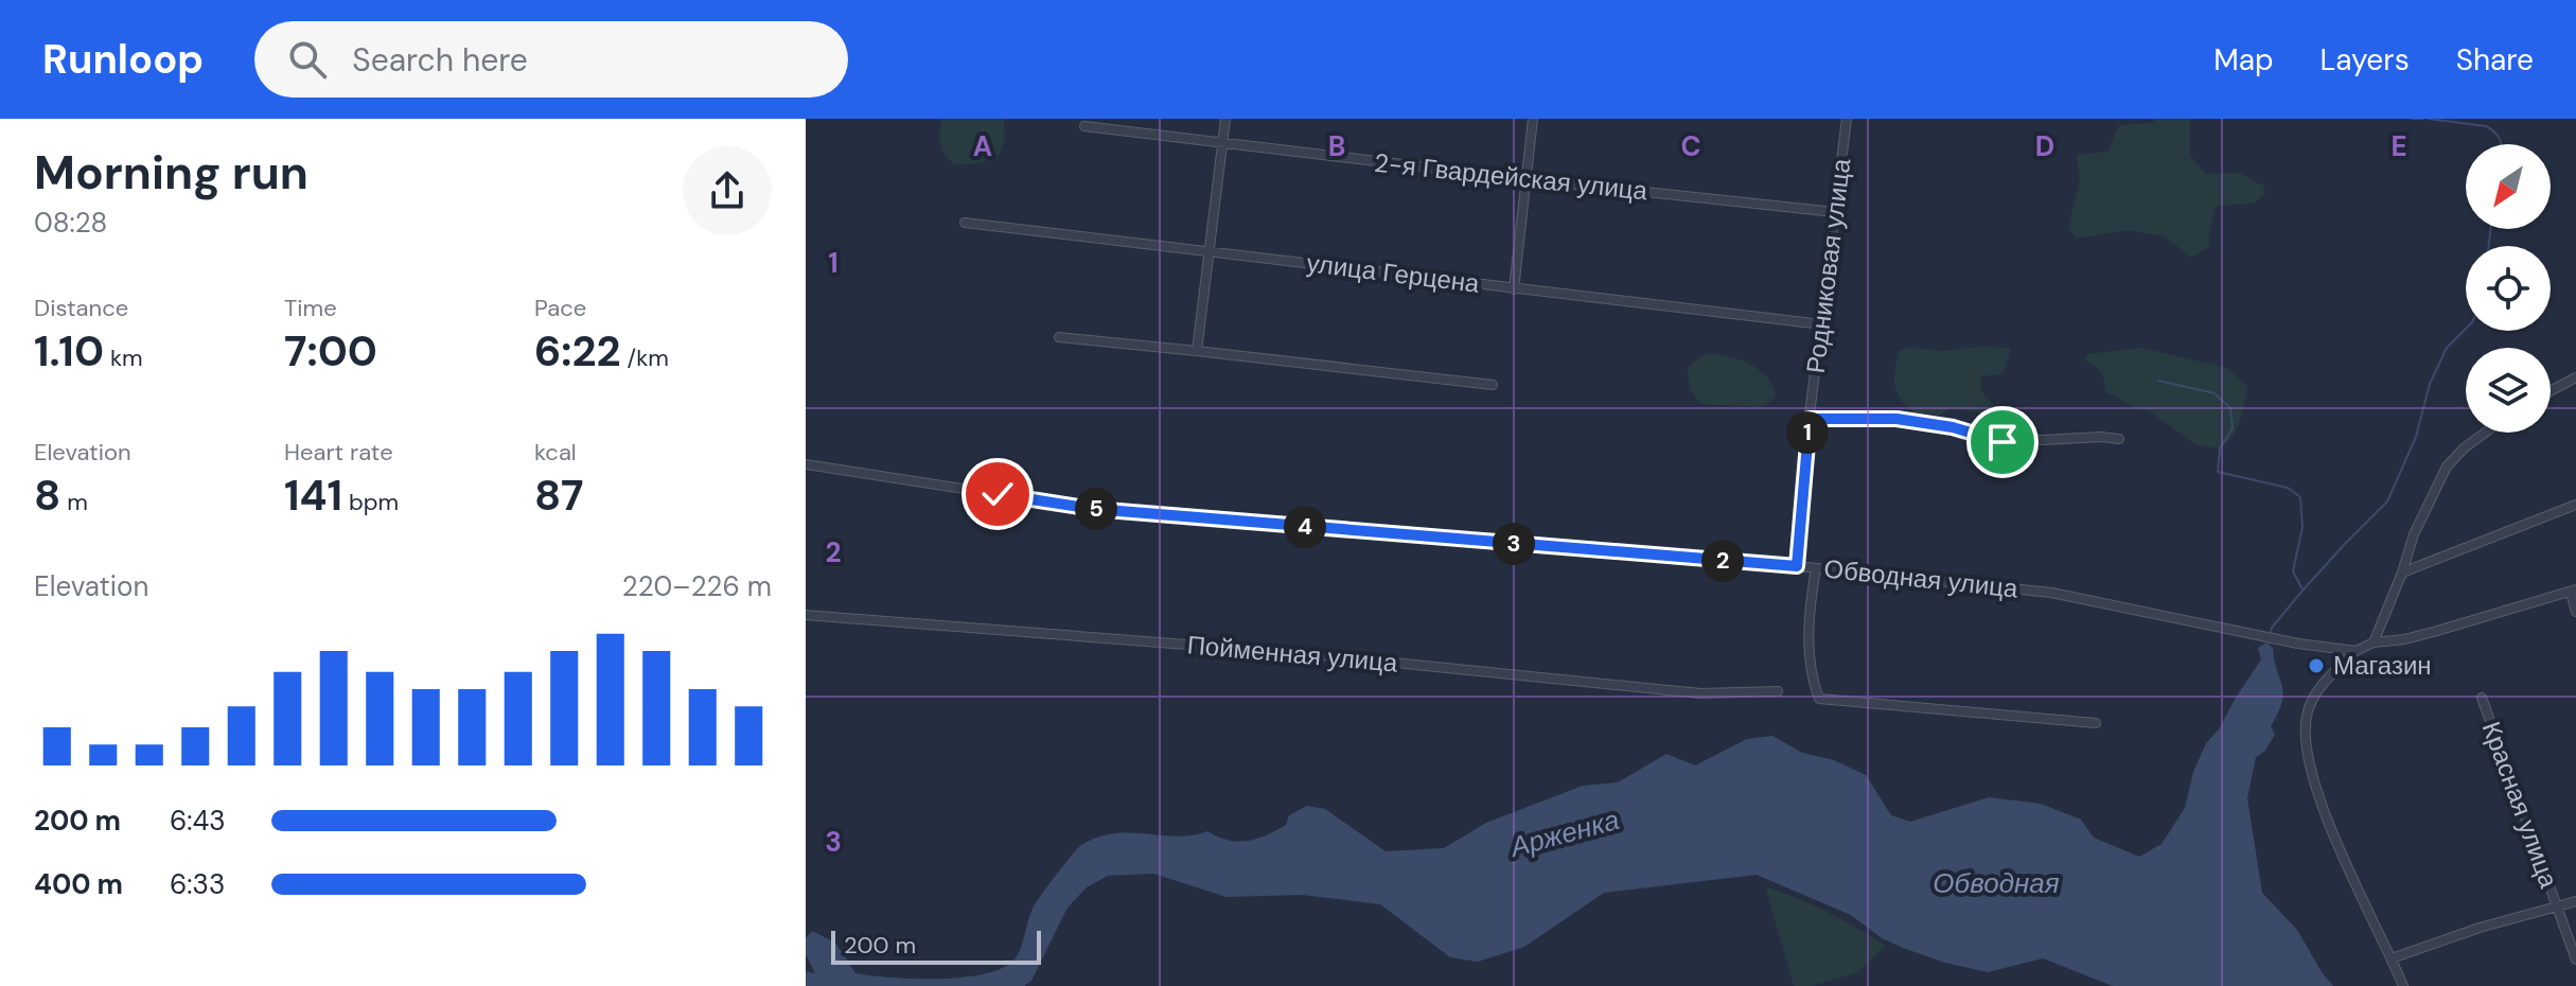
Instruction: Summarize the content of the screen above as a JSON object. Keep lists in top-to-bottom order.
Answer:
{
  "streets": {
    "street": [
      "2-я Гвардейская улица",
      "Родниковая улица",
      "улица Герцена",
      "Обводная улица",
      "Пойменная улица",
      "Красная улица"
    ]
  },
  "crossings": [
    ["2-я Гвардейская улица", "Родниковая улица"],
    ["Родниковая улица", "улица Герцена"],
    ["Родниковая улица", "Обводная улица"]
  ],
  "water": ["Арженка", "Обводная"],
  "places": ["Магазин"],
  "scale_bar": "200 m",
  "north": "bottom left",
  "page": {
    "header": "Runloop",
    "search": "Search here",
    "nav": ["Map", "Layers", "Share"],
    "heading": ["Morning run", "08:28"],
    "stats": [
      ["Distance", "1.10 km"],
      ["Time", "7:00"],
      ["Pace", "6:22 /km"],
      ["Elevation", "8 m"],
      ["Heart rate", "141 bpm"],
      ["kcal", "87"]
    ],
    "pins": [
      "1",
      "5",
      "4",
      "3",
      "2"
    ],
    "chart": ["Elevation", "220–226 m"],
    "list": [
      {
        "name": "200 m",
        "note": "6:43"
      },
      {
        "name": "400 m",
        "note": "6:33"
      }
    ],
    "scale": "200 m"
  },
  "grid": {
    "columns": [
      "A",
      "B",
      "C",
      "D",
      "E"
    ],
    "rows": ["1", "2", "3"]
  }
}
